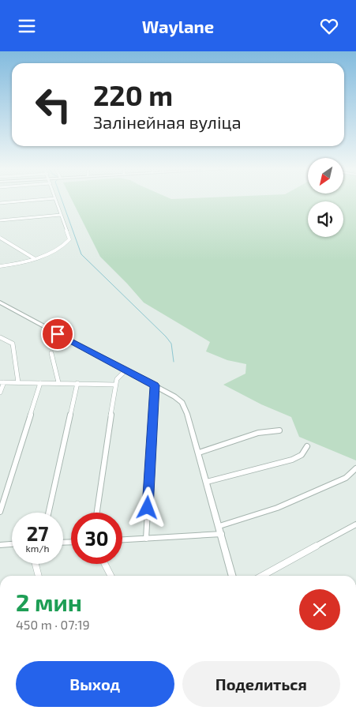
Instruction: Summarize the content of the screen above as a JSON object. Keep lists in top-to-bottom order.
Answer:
{
  "north": "bottom left",
  "page": {
    "header": "Waylane",
    "turn": ["220 m", "Залінейная вуліца"],
    "speed": "27 km/h",
    "limit": "30",
    "heading": ["2 мин", "450 m · 07:19"],
    "buttons": ["Выход", "Поделиться"]
  }
}
